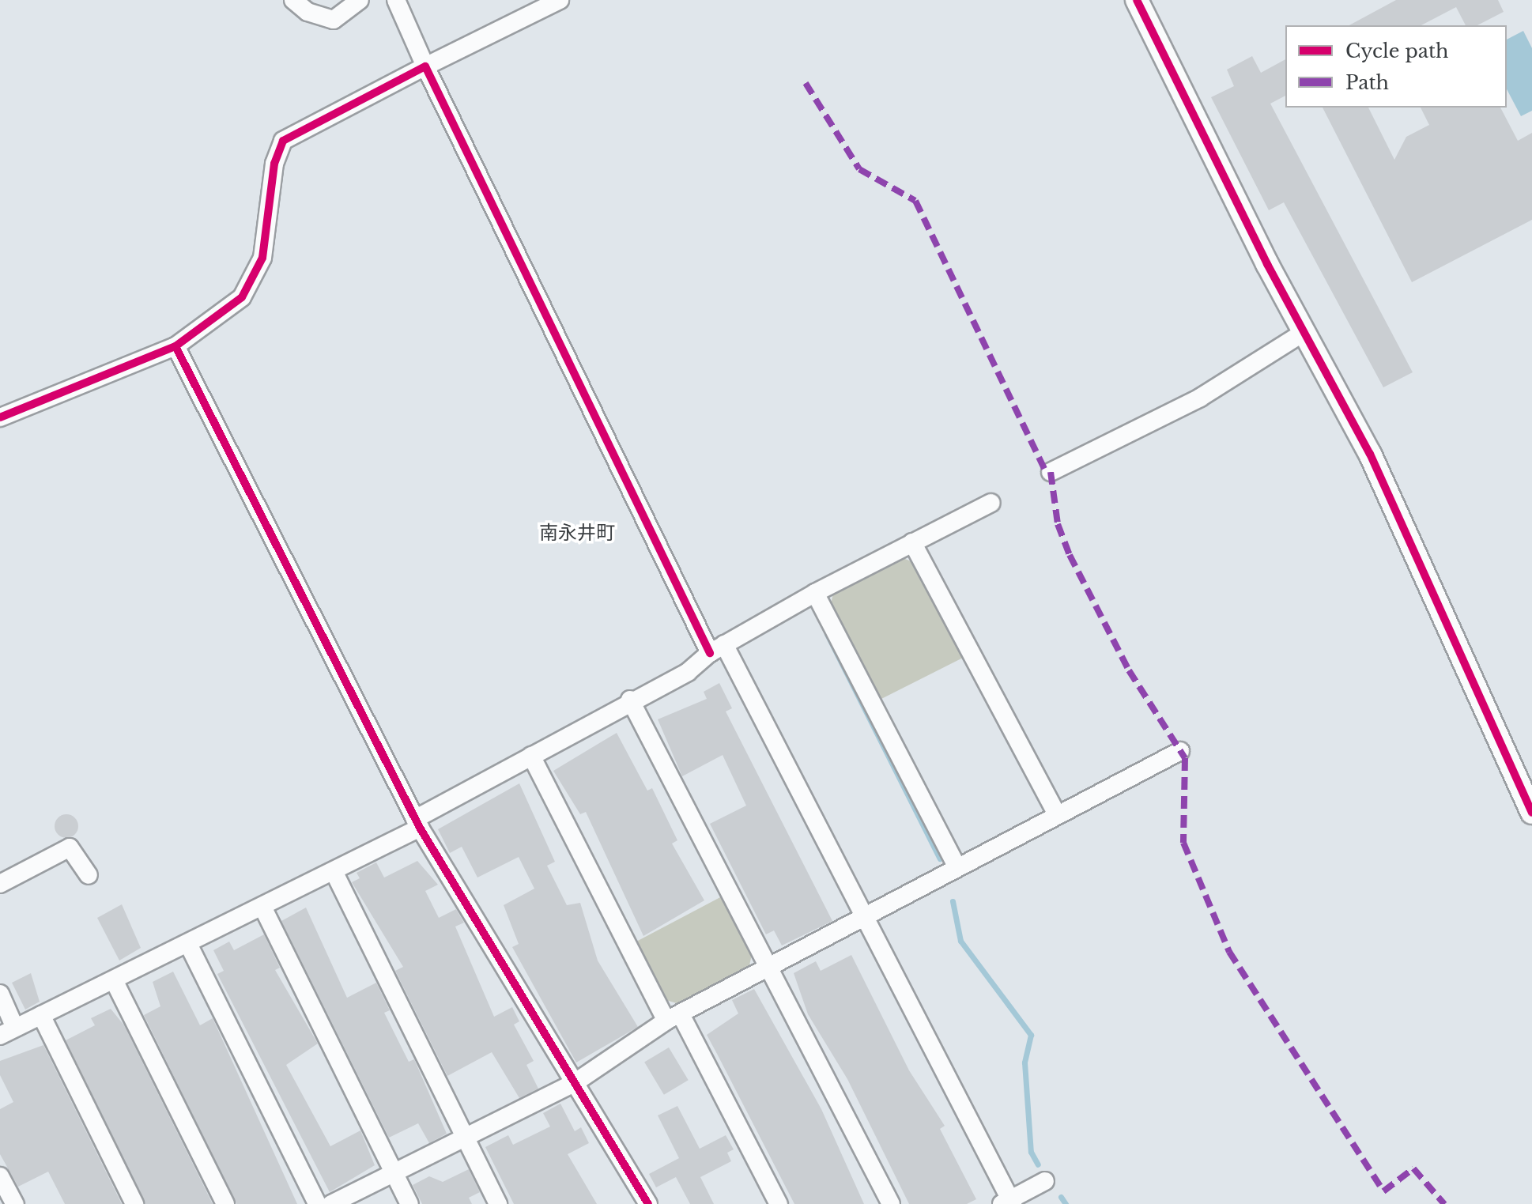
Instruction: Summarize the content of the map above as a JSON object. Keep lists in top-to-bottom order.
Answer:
{
  "districts": ["南永井町"],
  "legend": ["Cycle path", "Path"]
}
